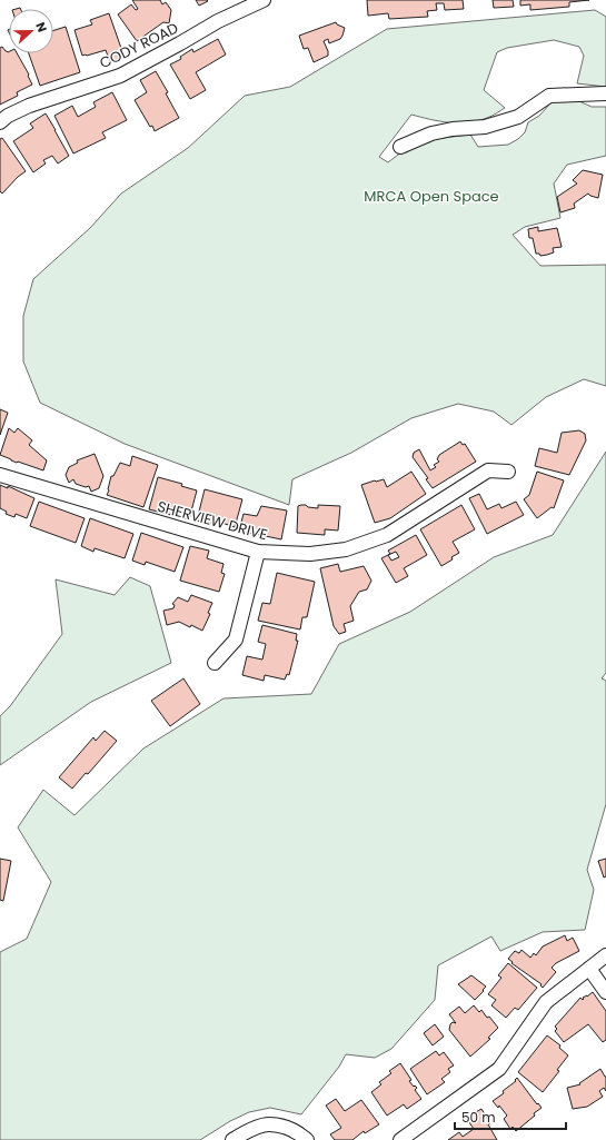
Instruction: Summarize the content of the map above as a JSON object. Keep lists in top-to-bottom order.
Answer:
{
  "streets": {
    "street": ["CODY ROAD", "SHERVIEW DRIVE"]
  },
  "parks": ["MRCA Open Space"],
  "scale_bar": "50 m",
  "north": "right"
}
